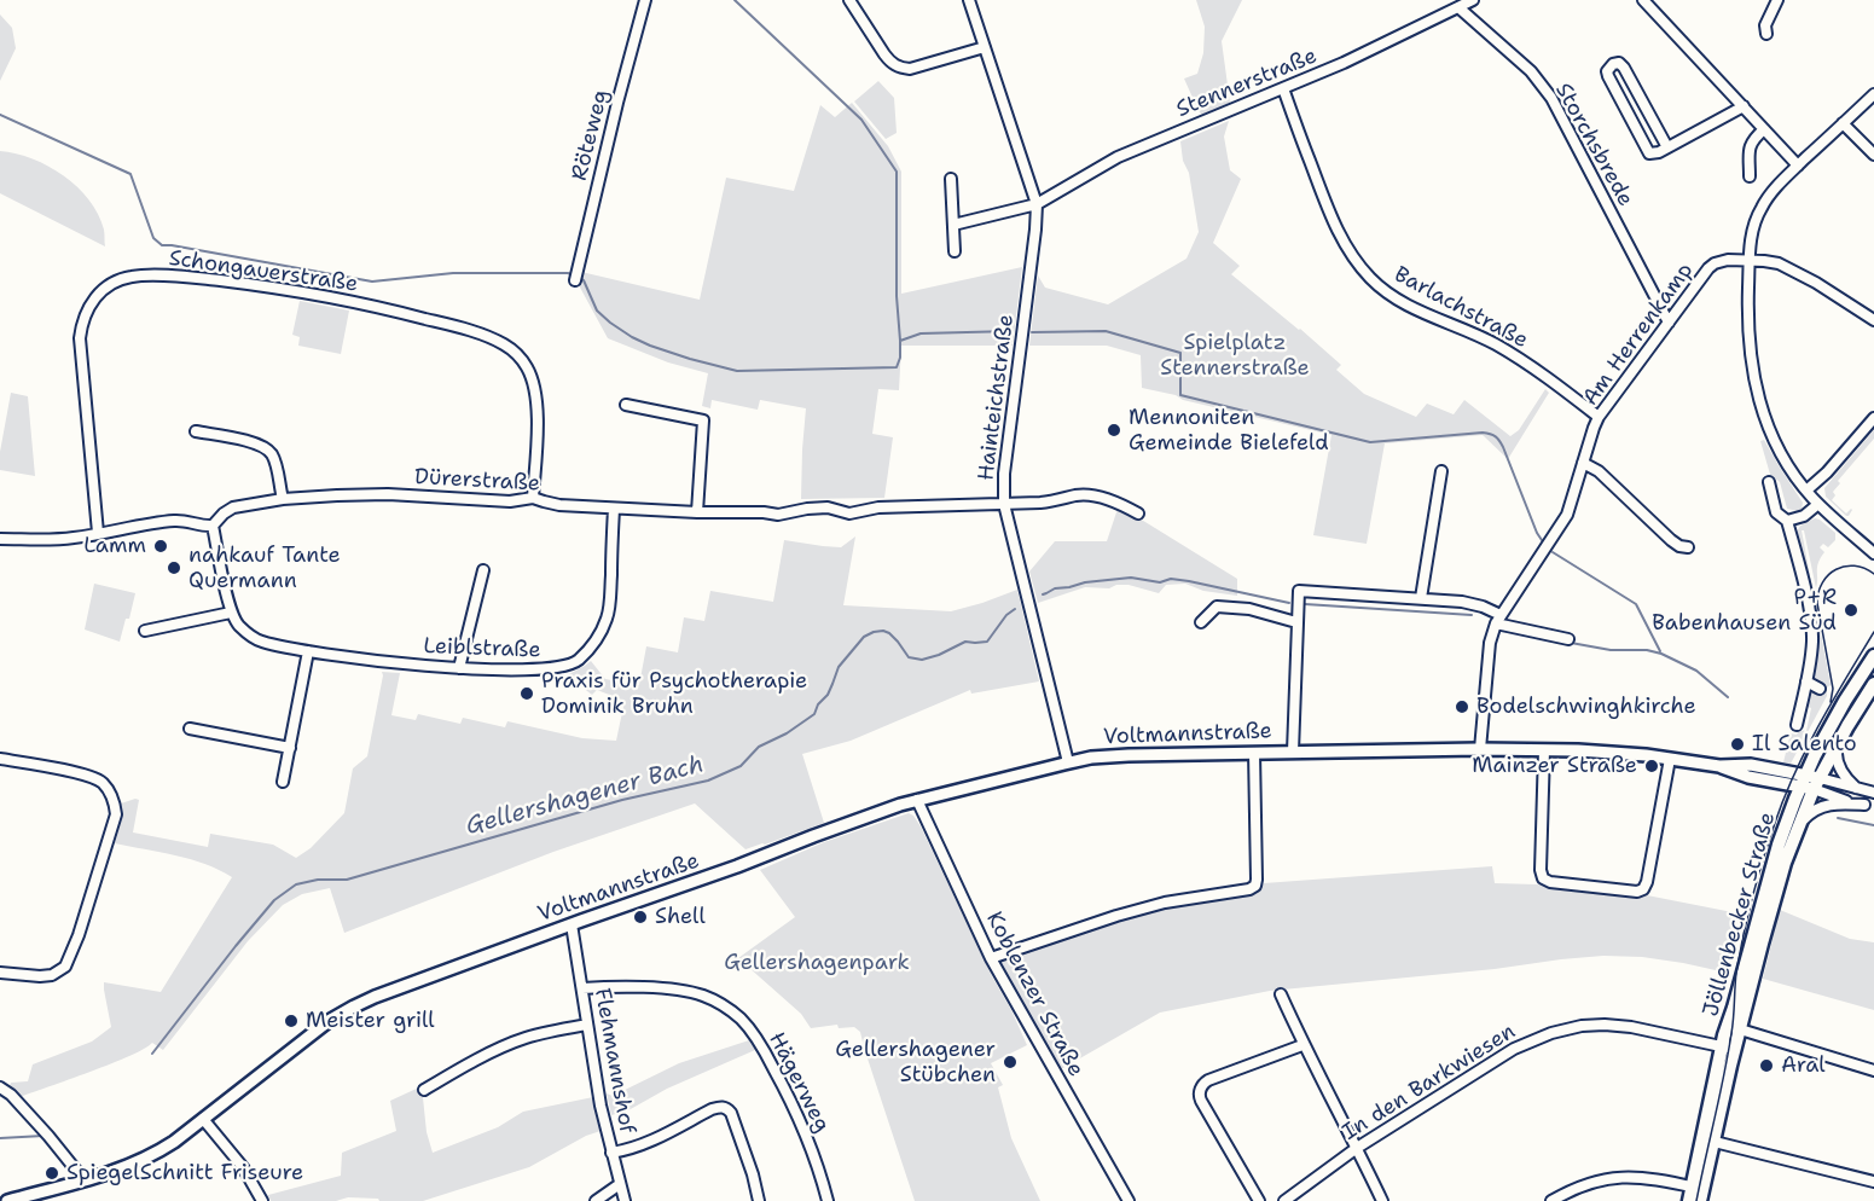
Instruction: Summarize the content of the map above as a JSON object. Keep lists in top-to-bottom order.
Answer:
{
  "streets": {
    "main road": ["Jöllenbecker Straße"],
    "street": [
      "Stennerstraße",
      "Röteweg",
      "Storchsbrede",
      "Schongauerstraße",
      "Barlachstraße",
      "Am Herrenkamp",
      "Hainteichstraße",
      "Dürerstraße",
      "Leiblstraße",
      "Voltmannstraße",
      "Koblenzer Straße",
      "Flehmannshof",
      "Hägerweg",
      "In den Barkwiesen"
    ]
  },
  "crossings": [
    ["Stennerstraße", "Storchsbrede"],
    ["Stennerstraße", "Barlachstraße"],
    ["Stennerstraße", "Hainteichstraße"],
    ["Storchsbrede", "Am Herrenkamp"],
    ["Schongauerstraße", "Dürerstraße"],
    ["Barlachstraße", "Am Herrenkamp"],
    ["Am Herrenkamp", "Voltmannstraße"],
    ["Hainteichstraße", "Dürerstraße"],
    ["Hainteichstraße", "Voltmannstraße"],
    ["Dürerstraße", "Leiblstraße"],
    ["Voltmannstraße", "Jöllenbecker Straße"],
    ["Voltmannstraße", "Koblenzer Straße"],
    ["Voltmannstraße", "Flehmannshof"],
    ["Jöllenbecker Straße", "In den Barkwiesen"],
    ["Flehmannshof", "Hägerweg"]
  ],
  "water": ["Gellershagener Bach"],
  "parks": ["Spielplatz Stennerstraße", "Gellershagenpark"],
  "places": [
    "Mennoniten Gemeinde Bielefeld",
    "Lamm",
    "nahkauf Tante Quermann",
    "P+R Babenhausen Süd",
    "Praxis für Psychotherapie Dominik Bruhn",
    "Bodelschwinghkirche",
    "Il Salento",
    "Mainzer Straße",
    "Shell",
    "Meister grill",
    "Gellershagener Stübchen",
    "Aral",
    "SpiegelSchnitt Friseure"
  ]
}
